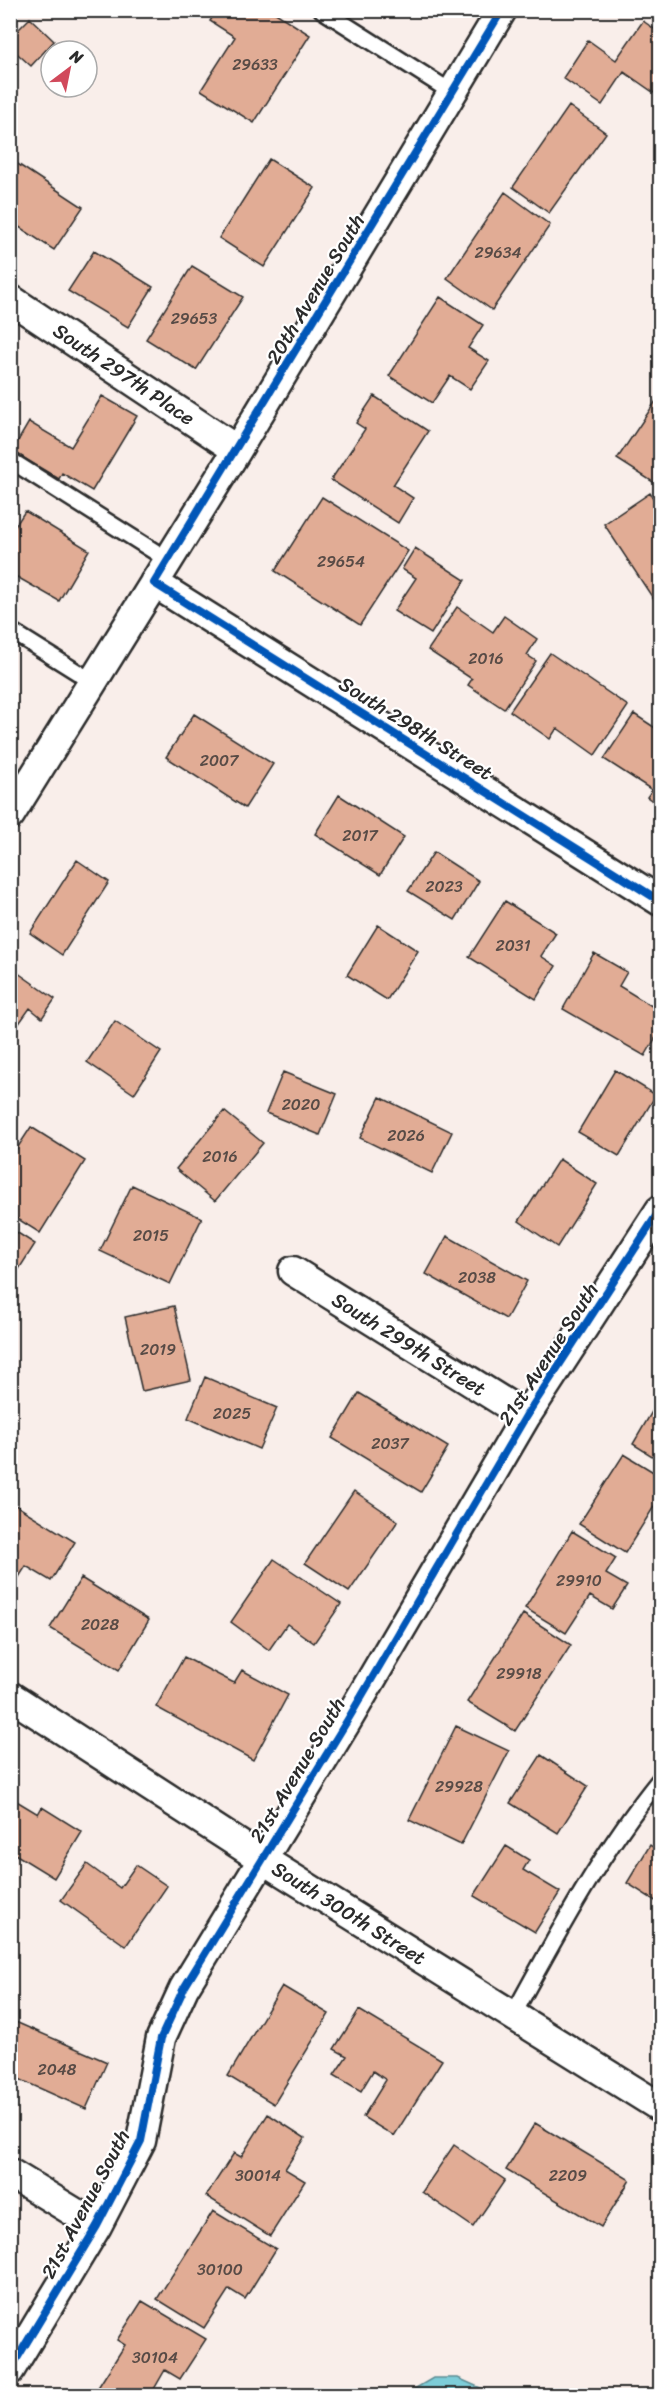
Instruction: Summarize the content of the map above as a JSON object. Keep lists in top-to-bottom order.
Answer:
{
  "streets": {
    "street": [
      "20th Avenue South",
      "South 297th Place",
      "South 298th Street",
      "South 299th Street",
      "21st Avenue South",
      "South 300th Street"
    ]
  },
  "crossings": [
    ["20th Avenue South", "South 297th Place"],
    ["20th Avenue South", "South 298th Street"],
    ["South 299th Street", "21st Avenue South"],
    ["21st Avenue South", "South 300th Street"]
  ],
  "house_numbers": [
    "29633",
    "29634",
    "29653",
    "29654",
    "2016",
    "2007",
    "2017",
    "2023",
    "2031",
    "2020",
    "2026",
    "2016",
    "2015",
    "2038",
    "2019",
    "2025",
    "2037",
    "29910",
    "2028",
    "29918",
    "29928",
    "2048",
    "30014",
    "2209",
    "30100",
    "30104"
  ],
  "north": "top right"
}
